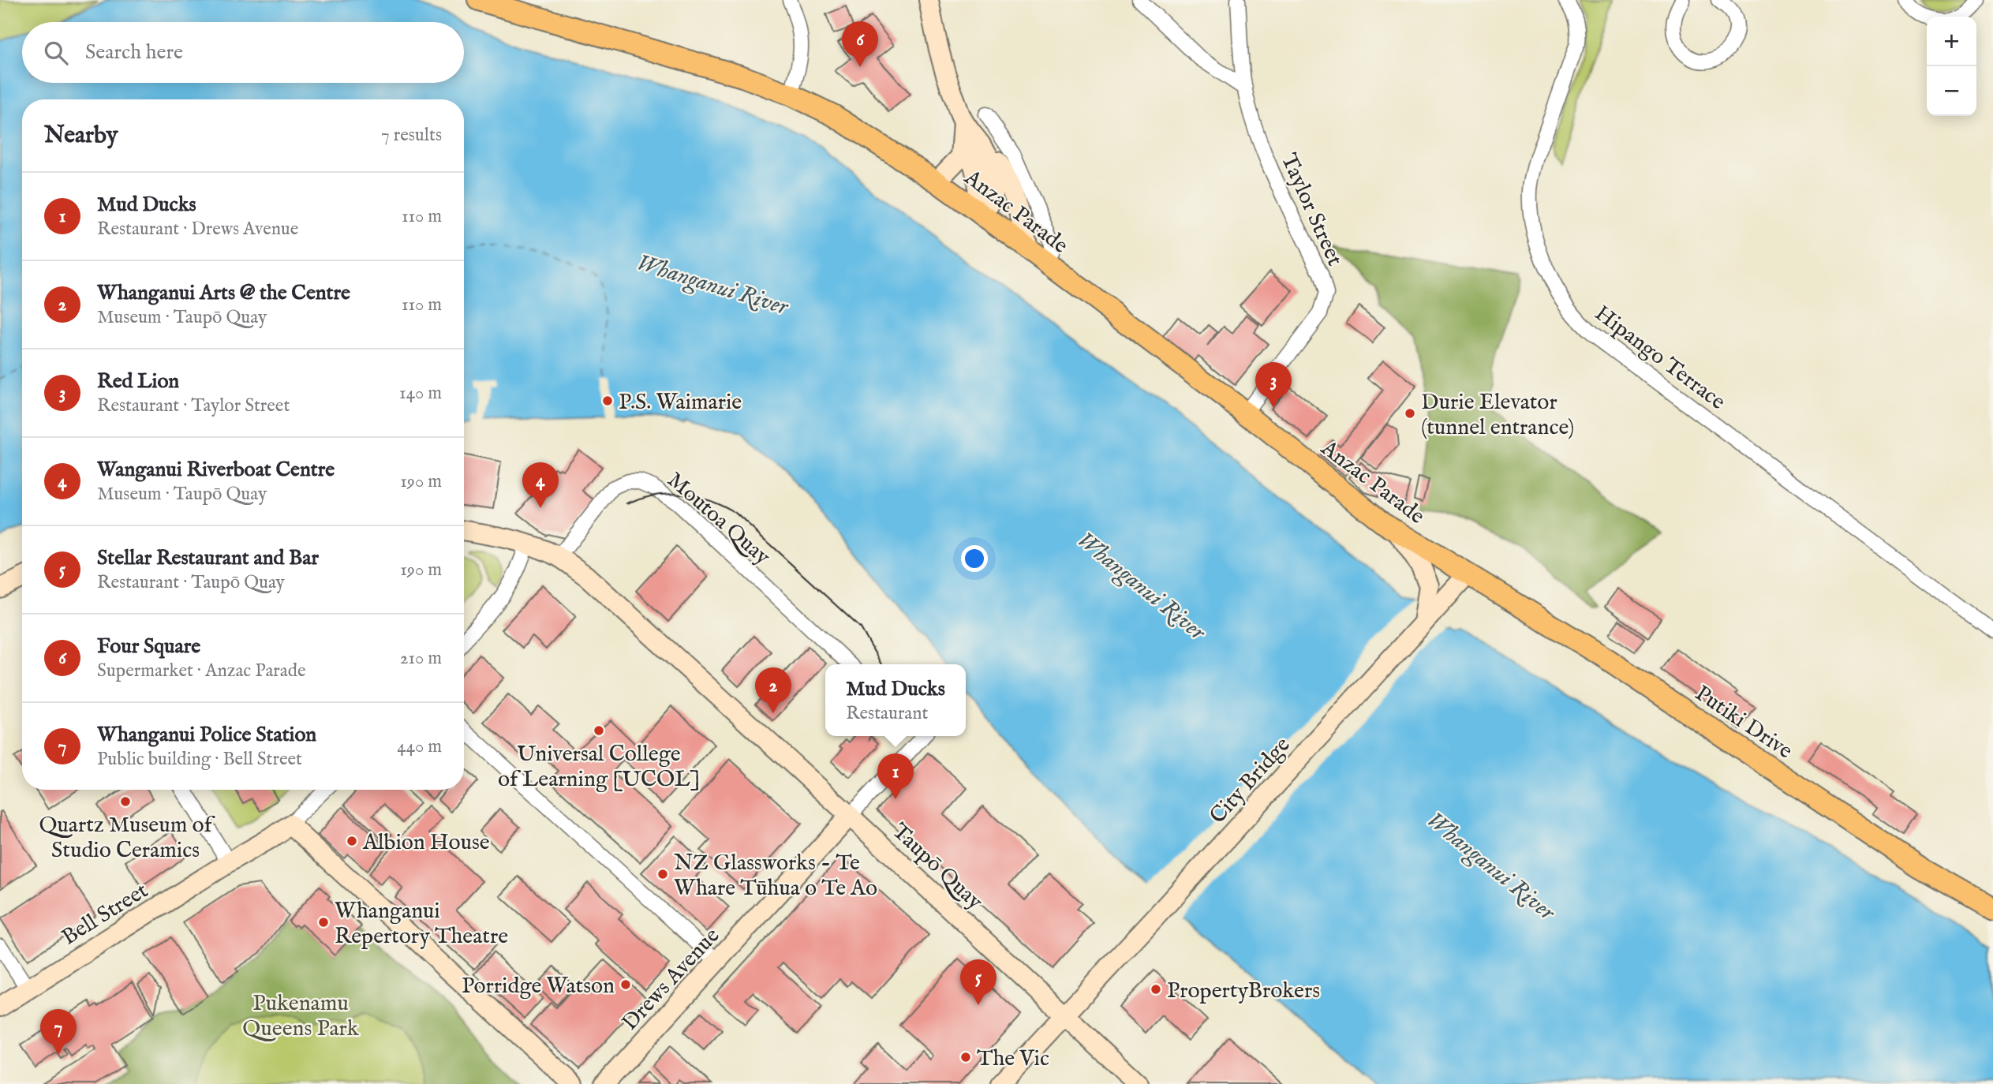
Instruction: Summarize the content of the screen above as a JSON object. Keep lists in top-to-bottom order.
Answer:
{
  "streets": {
    "main road": ["Anzac Parade", "Putiki Drive"],
    "street": [
      "Taylor Street",
      "Hipango Terrace",
      "Moutoa Quay",
      "City Bridge",
      "Taupō Quay",
      "Bell Street",
      "Drews Avenue"
    ]
  },
  "crossings": [
    ["Taylor Street", "Anzac Parade"],
    ["Anzac Parade", "Putiki Drive"],
    ["Anzac Parade", "City Bridge"],
    ["Moutoa Quay", "Taupō Quay"],
    ["Putiki Drive", "City Bridge"],
    ["City Bridge", "Taupō Quay"],
    ["Taupō Quay", "Drews Avenue"]
  ],
  "water": ["Whanganui River"],
  "parks": ["Pukenamu Queens Park"],
  "places": [
    "P.S. Waimarie",
    "Durie Elevator (tunnel entrance)",
    "Universal College of Learning [UCOL]",
    "Quartz Museum of Studio Ceramics",
    "Albion House",
    "NZ Glassworks - Te Whare Tūhua o Te Ao",
    "Whanganui Repertory Theatre",
    "Porridge Watson",
    "PropertyBrokers",
    "The Vic"
  ],
  "page": {
    "map_buttons": ["+", "−"],
    "pins": [
      "6",
      "3",
      "4",
      "2",
      "1",
      "5",
      "7"
    ],
    "search": "Search here",
    "heading": ["Nearby", "7 results"],
    "list": [
      {
        "mark": "1",
        "name": "Mud Ducks",
        "note": "Restaurant · Drews Avenue",
        "value": "110 m"
      },
      {
        "mark": "2",
        "name": "Whanganui Arts @ the Centre",
        "note": "Museum · Taupō Quay",
        "value": "110 m"
      },
      {
        "mark": "3",
        "name": "Red Lion",
        "note": "Restaurant · Taylor Street",
        "value": "140 m"
      },
      {
        "mark": "4",
        "name": "Wanganui Riverboat Centre",
        "note": "Museum · Taupō Quay",
        "value": "190 m"
      },
      {
        "mark": "5",
        "name": "Stellar Restaurant and Bar",
        "note": "Restaurant · Taupō Quay",
        "value": "190 m"
      },
      {
        "mark": "6",
        "name": "Four Square",
        "note": "Supermarket · Anzac Parade",
        "value": "210 m"
      },
      {
        "mark": "7",
        "name": "Whanganui Police Station",
        "note": "Public building · Bell Street",
        "value": "440 m"
      }
    ],
    "popup": ["Mud Ducks", "Restaurant"]
  }
}
